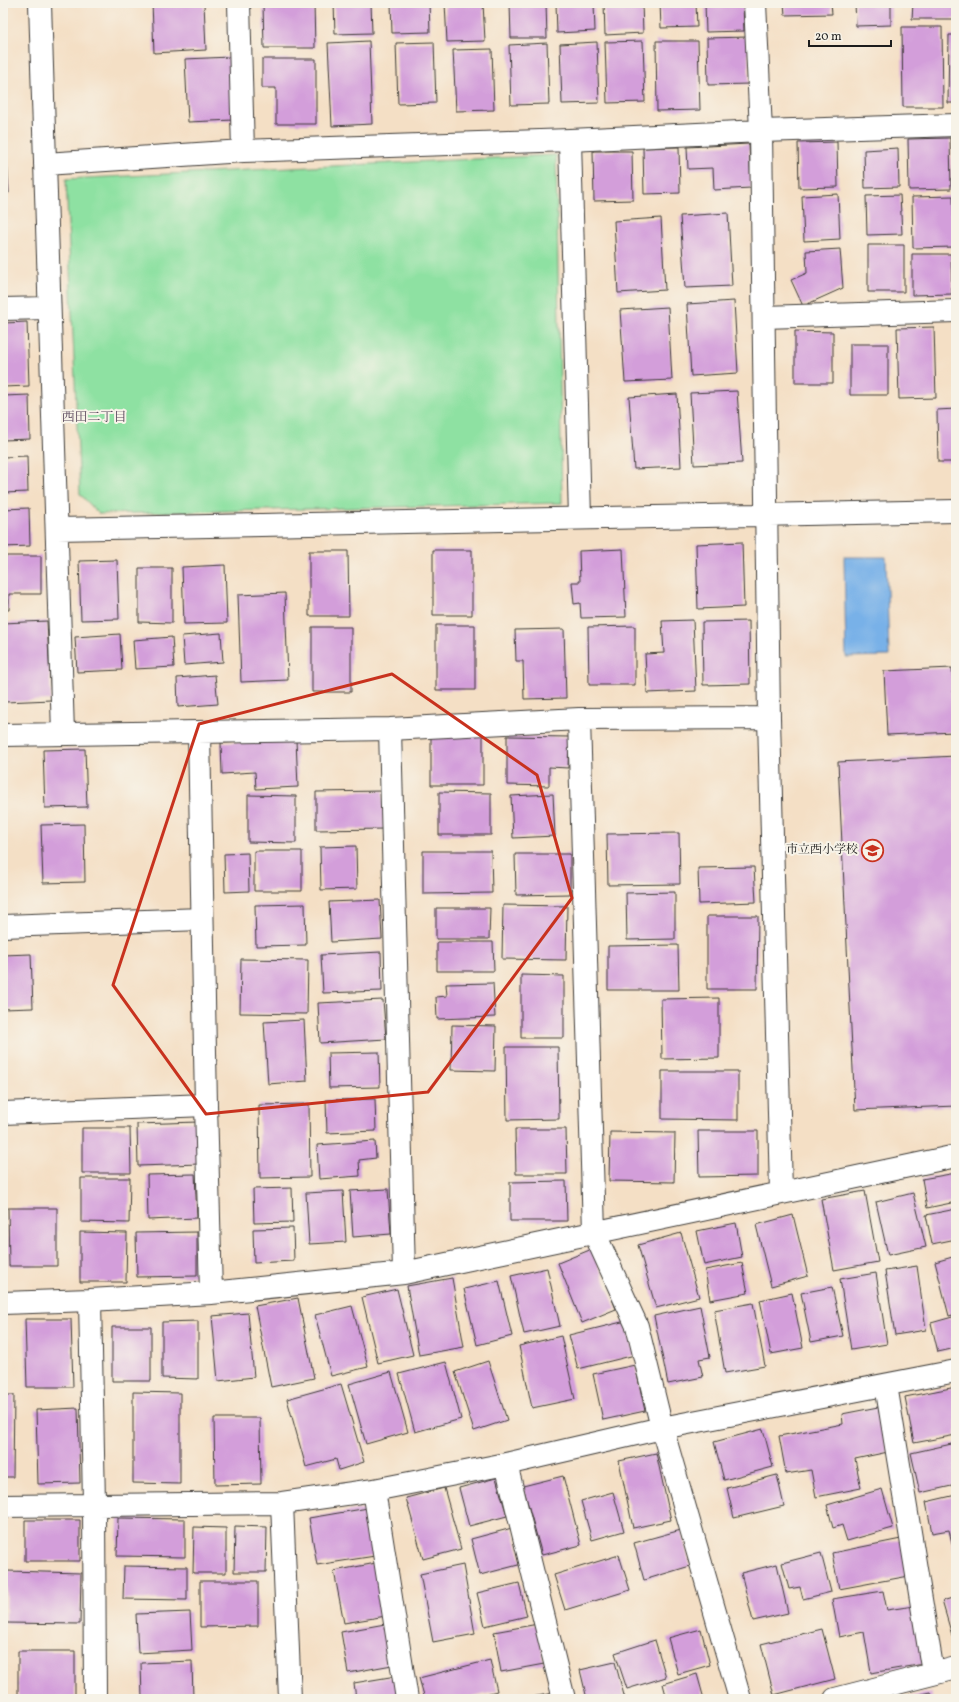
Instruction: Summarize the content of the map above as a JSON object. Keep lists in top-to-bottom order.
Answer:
{
  "districts": ["西田二丁目"],
  "places": {
    "school or university": ["市立西小学校"]
  },
  "scale_bar": "20 m"
}
